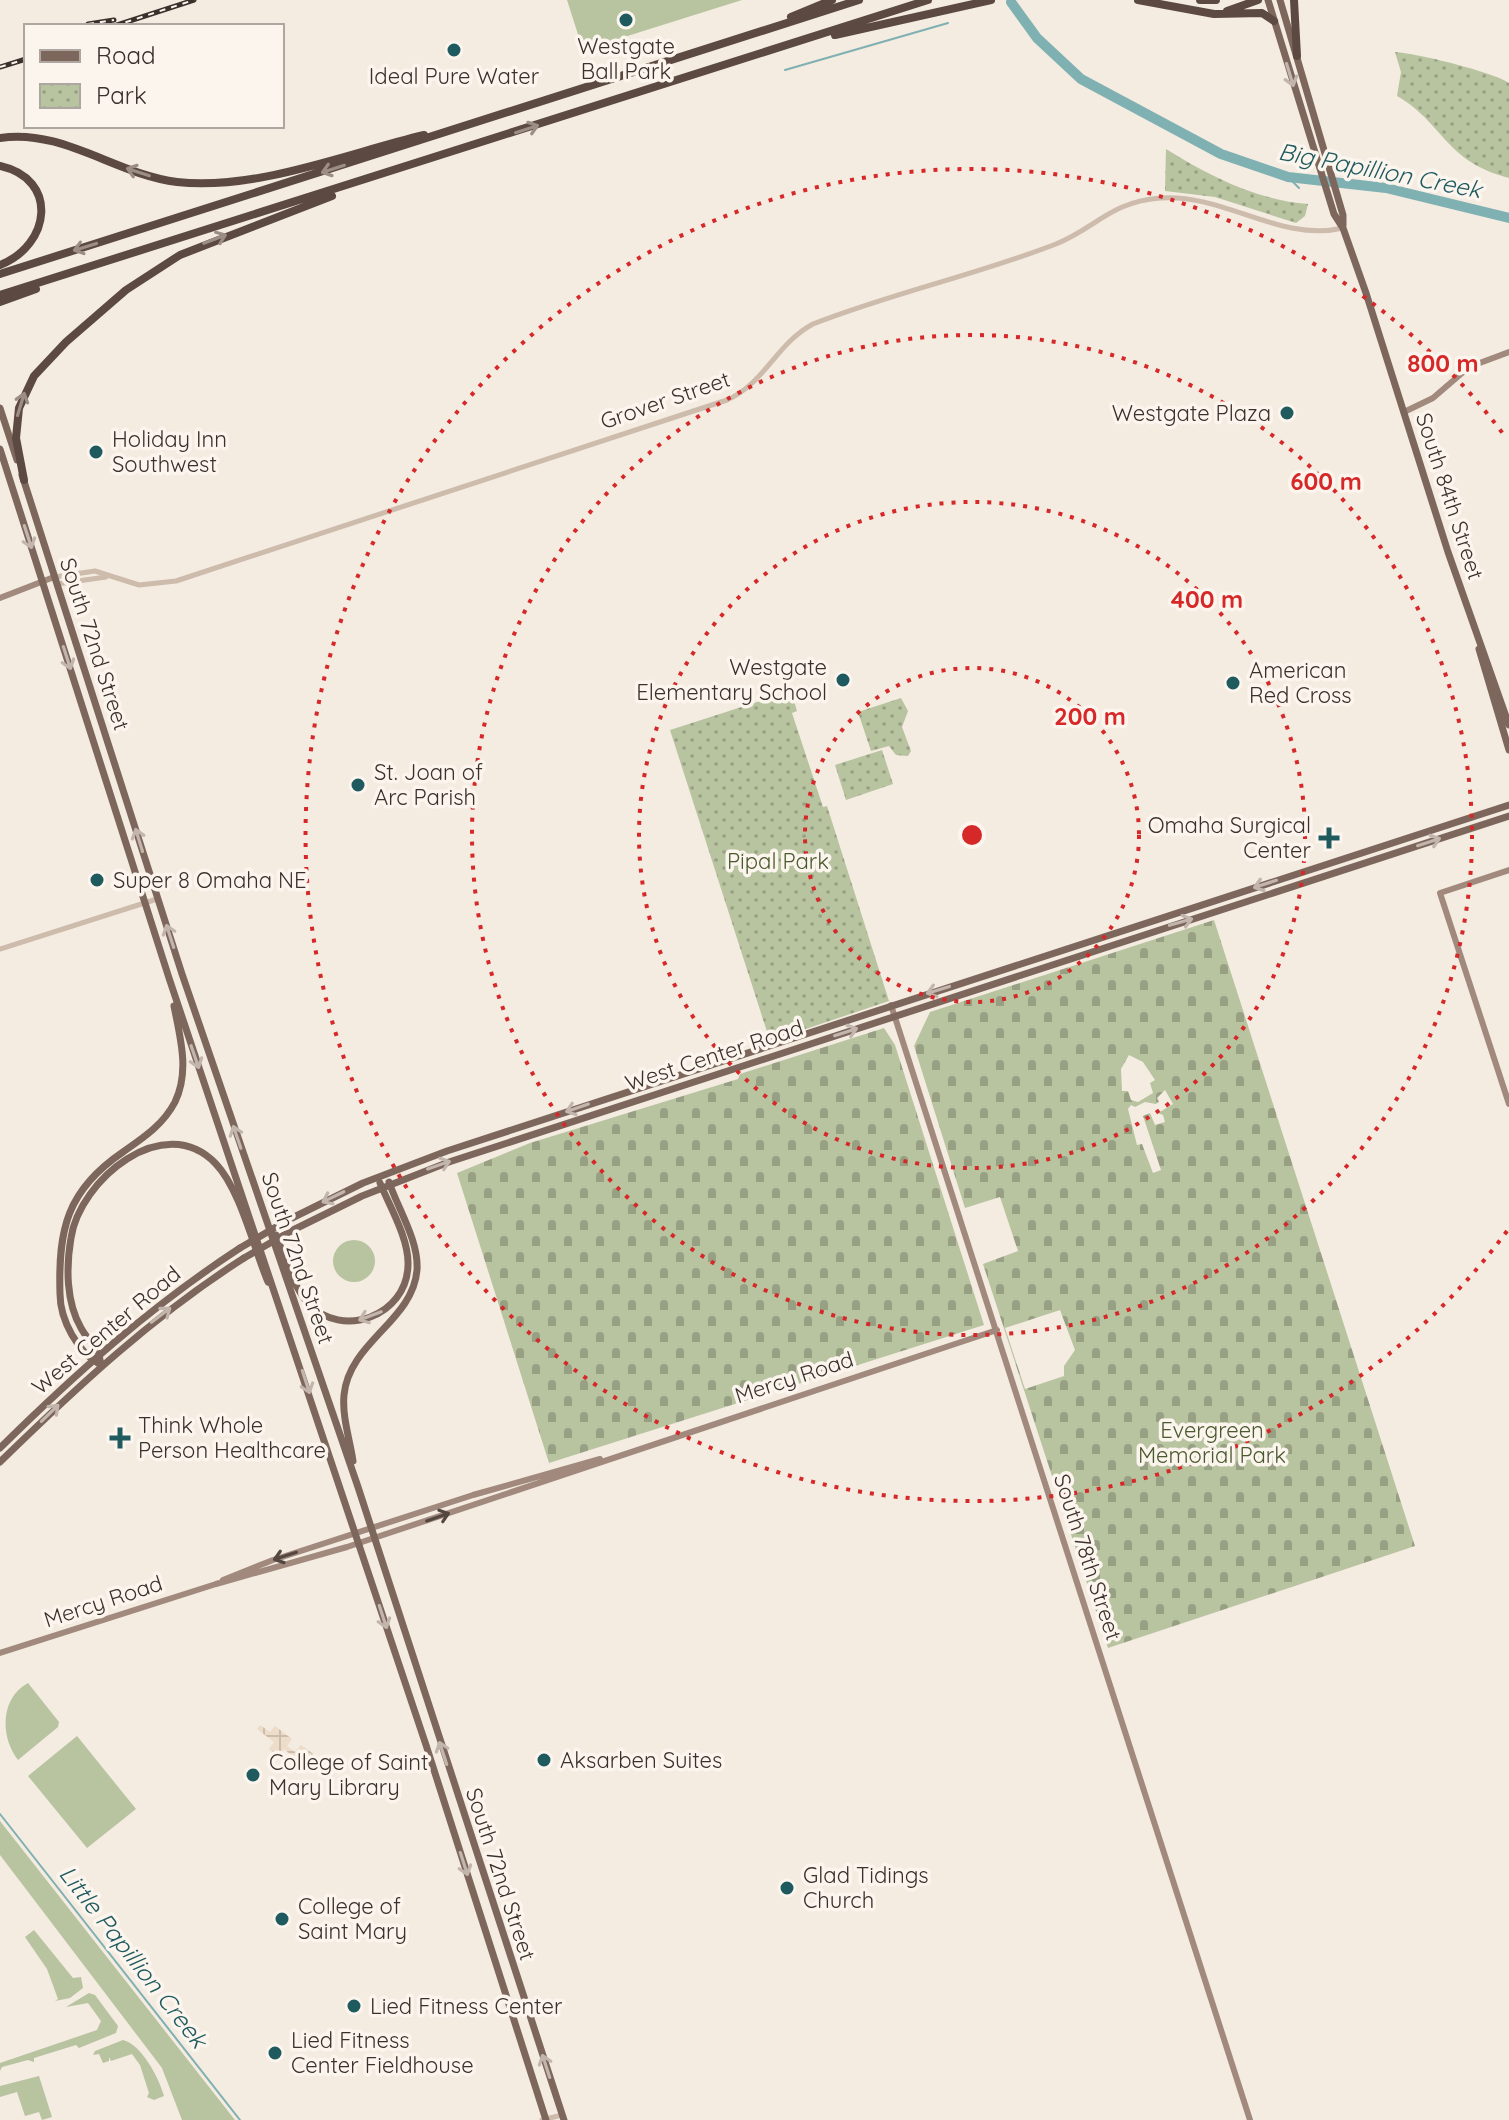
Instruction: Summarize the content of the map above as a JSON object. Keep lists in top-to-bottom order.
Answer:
{
  "streets": {
    "main road": [
      "Grover Street",
      "South 84th Street",
      "South 72nd Street",
      "West Center Road",
      "Mercy Road",
      "South 78th Street"
    ]
  },
  "crossings": [
    ["Grover Street", "South 84th Street"],
    ["Grover Street", "South 72nd Street"],
    ["South 72nd Street", "Mercy Road"],
    ["West Center Road", "South 78th Street"],
    ["Mercy Road", "South 78th Street"]
  ],
  "water": ["Big Papillion Creek", "Little Papillion Creek"],
  "parks": ["Pipal Park", "Evergreen Memorial Park"],
  "places": {
    "other": [
      "Westgate Ball Park",
      "Ideal Pure Water",
      "Westgate Plaza",
      "Holiday Inn Southwest",
      "Westgate Elementary School",
      "American Red Cross",
      "St. Joan of Arc Parish",
      "Super 8 Omaha NE",
      "Aksarben Suites",
      "College of Saint Mary Library",
      "Glad Tidings Church",
      "College of Saint Mary",
      "Lied Fitness Center",
      "Lied Fitness Center Fieldhouse"
    ],
    "health": ["Omaha Surgical Center", "Think Whole Person Healthcare"]
  },
  "legend": ["Road", "Park"],
  "rings": [
    "800 m",
    "600 m",
    "400 m",
    "200 m"
  ]
}
